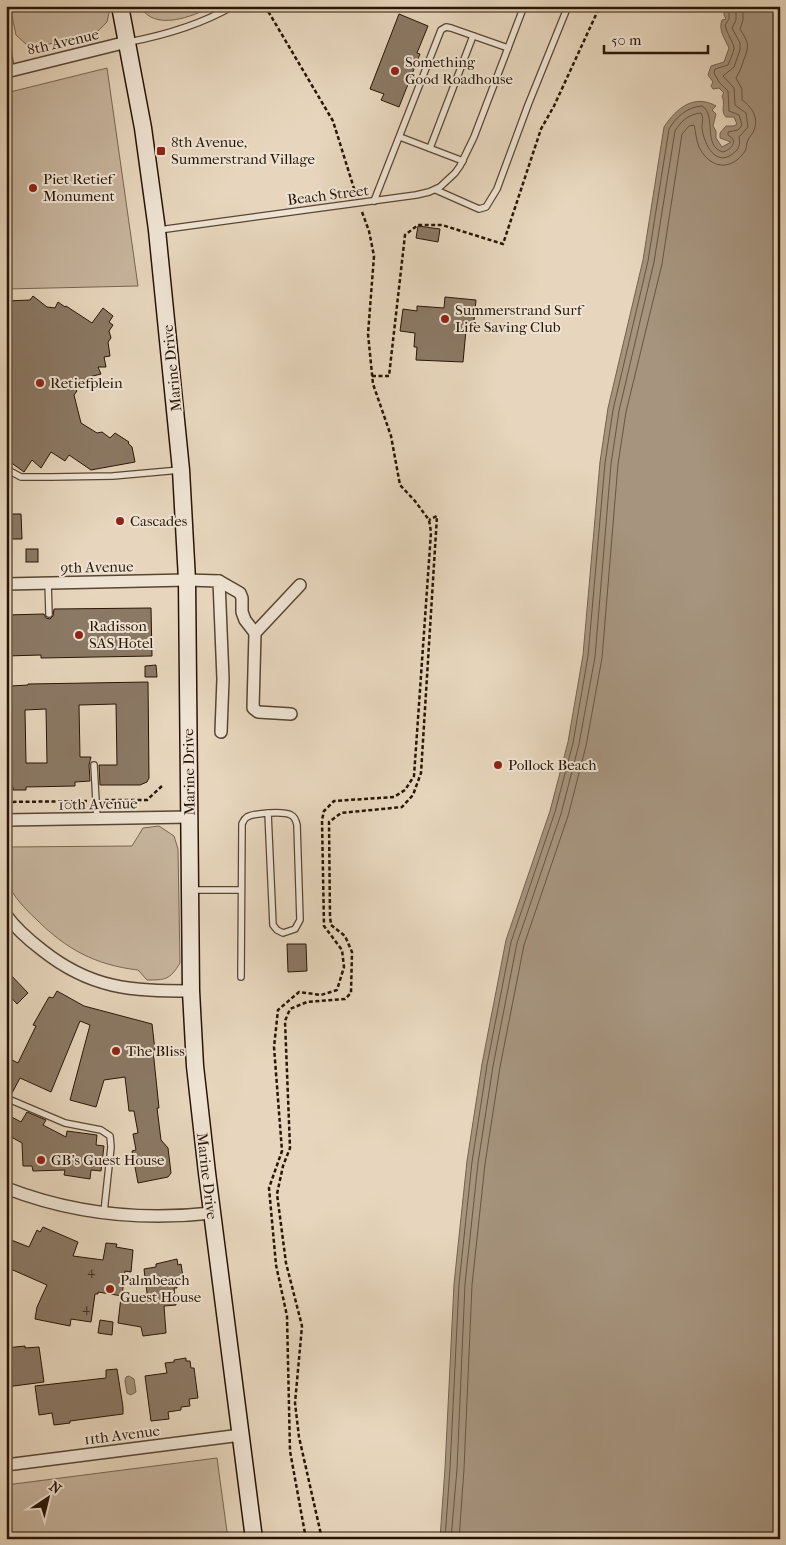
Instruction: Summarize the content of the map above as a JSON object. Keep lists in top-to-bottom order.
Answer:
{
  "streets": {
    "main road": ["Marine Drive"],
    "street": [
      "8th Avenue",
      "9th Avenue",
      "10th Avenue",
      "11th Avenue"
    ],
    "lane": ["Beach Street"]
  },
  "crossings": [
    ["8th Avenue", "Marine Drive"],
    ["Beach Street", "Marine Drive"],
    ["Marine Drive", "9th Avenue"],
    ["Marine Drive", "10th Avenue"],
    ["Marine Drive", "11th Avenue"]
  ],
  "places": {
    "other": [
      "Something Good Roadhouse",
      "Piet Retief Monument",
      "Summerstrand Surf Life Saving Club",
      "Retiefplein",
      "Cascades",
      "Radisson SAS Hotel",
      "Pollock Beach",
      "The Bliss",
      "GB’s Guest House",
      "Palmbeach Guest House"
    ],
    "transit": ["8th Avenue, Summerstrand Village"]
  },
  "house_numbers": ["4", "4"],
  "scale_bar": "50 m",
  "north": "top right"
}
